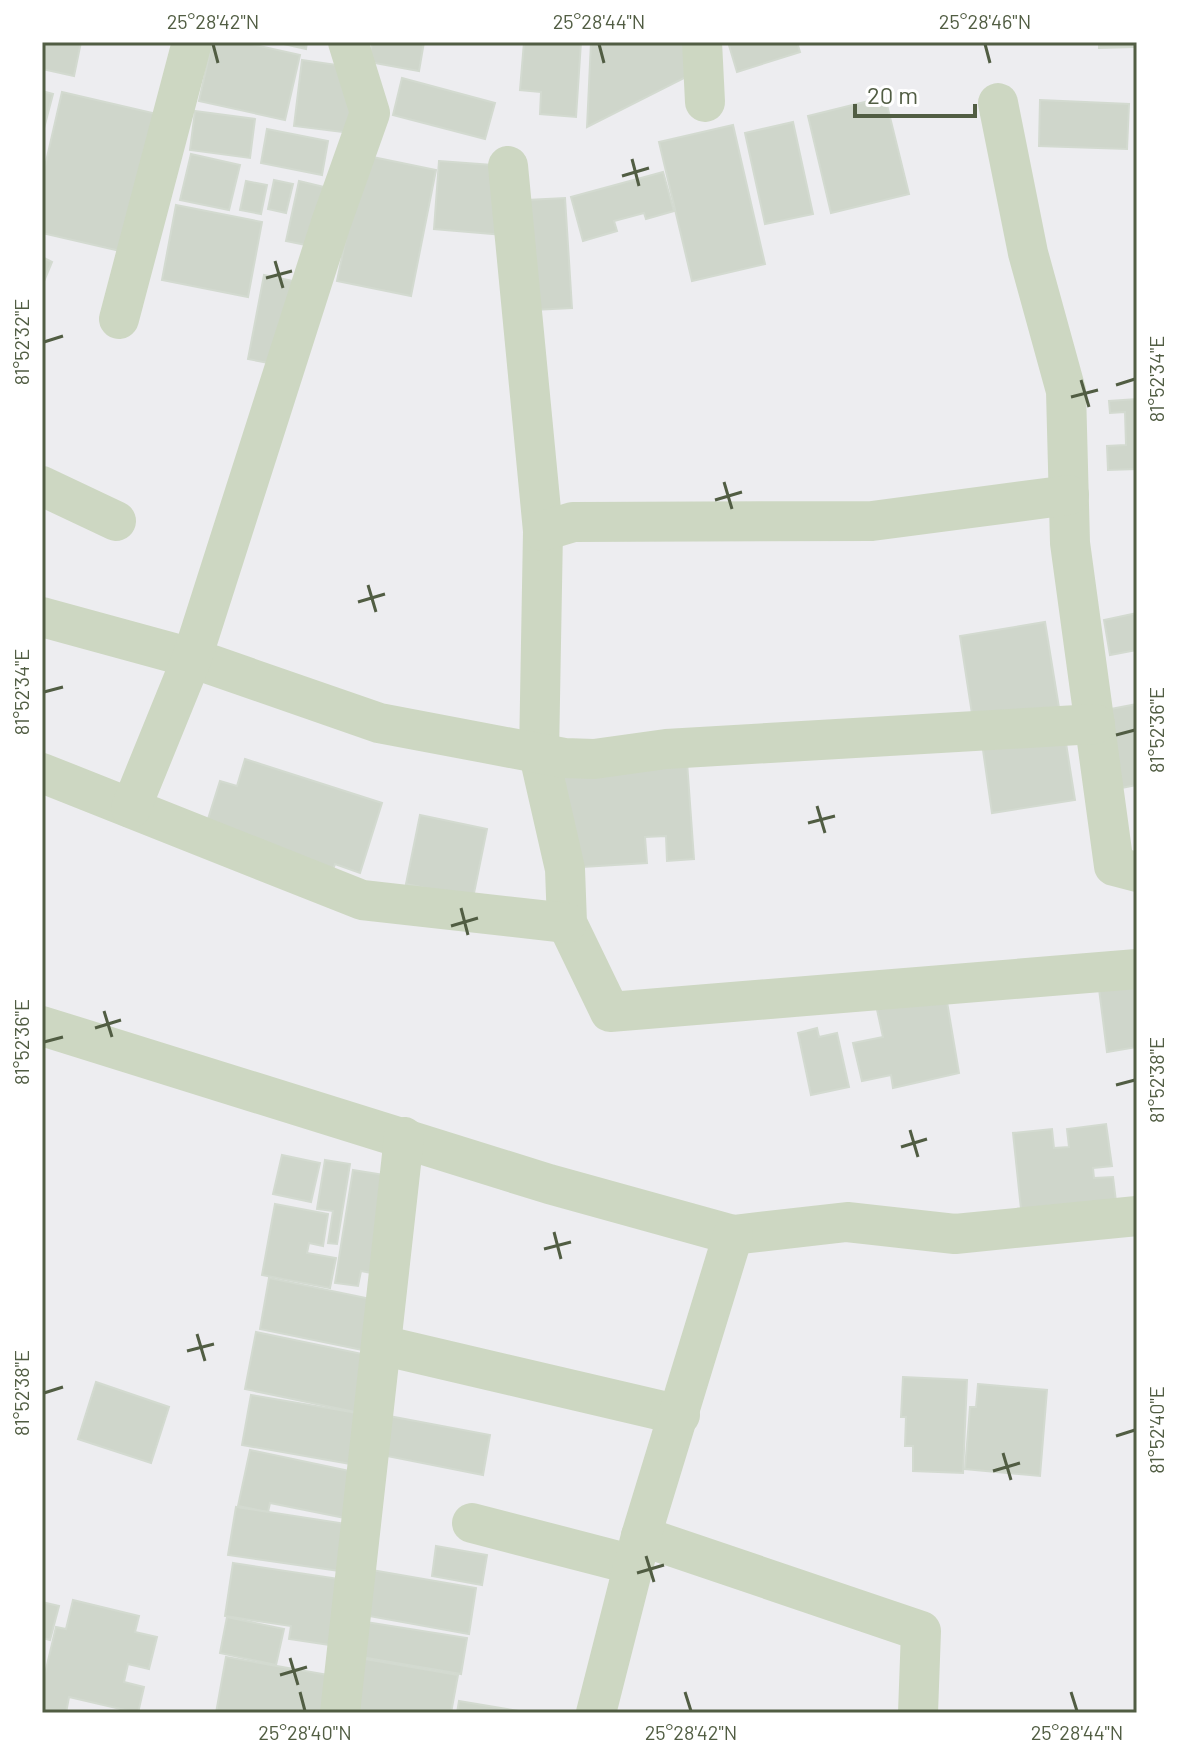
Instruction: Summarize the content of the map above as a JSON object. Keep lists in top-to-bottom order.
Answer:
{
  "scale_bar": "20 m",
  "coordinates": [
    "25°28'42\"N",
    "25°28'44\"N",
    "25°28'46\"N",
    "81°52'32\"E",
    "81°52'34\"E",
    "81°52'36\"E",
    "81°52'38\"E",
    "81°52'40\"E",
    "25°28'40\"N"
  ]
}
